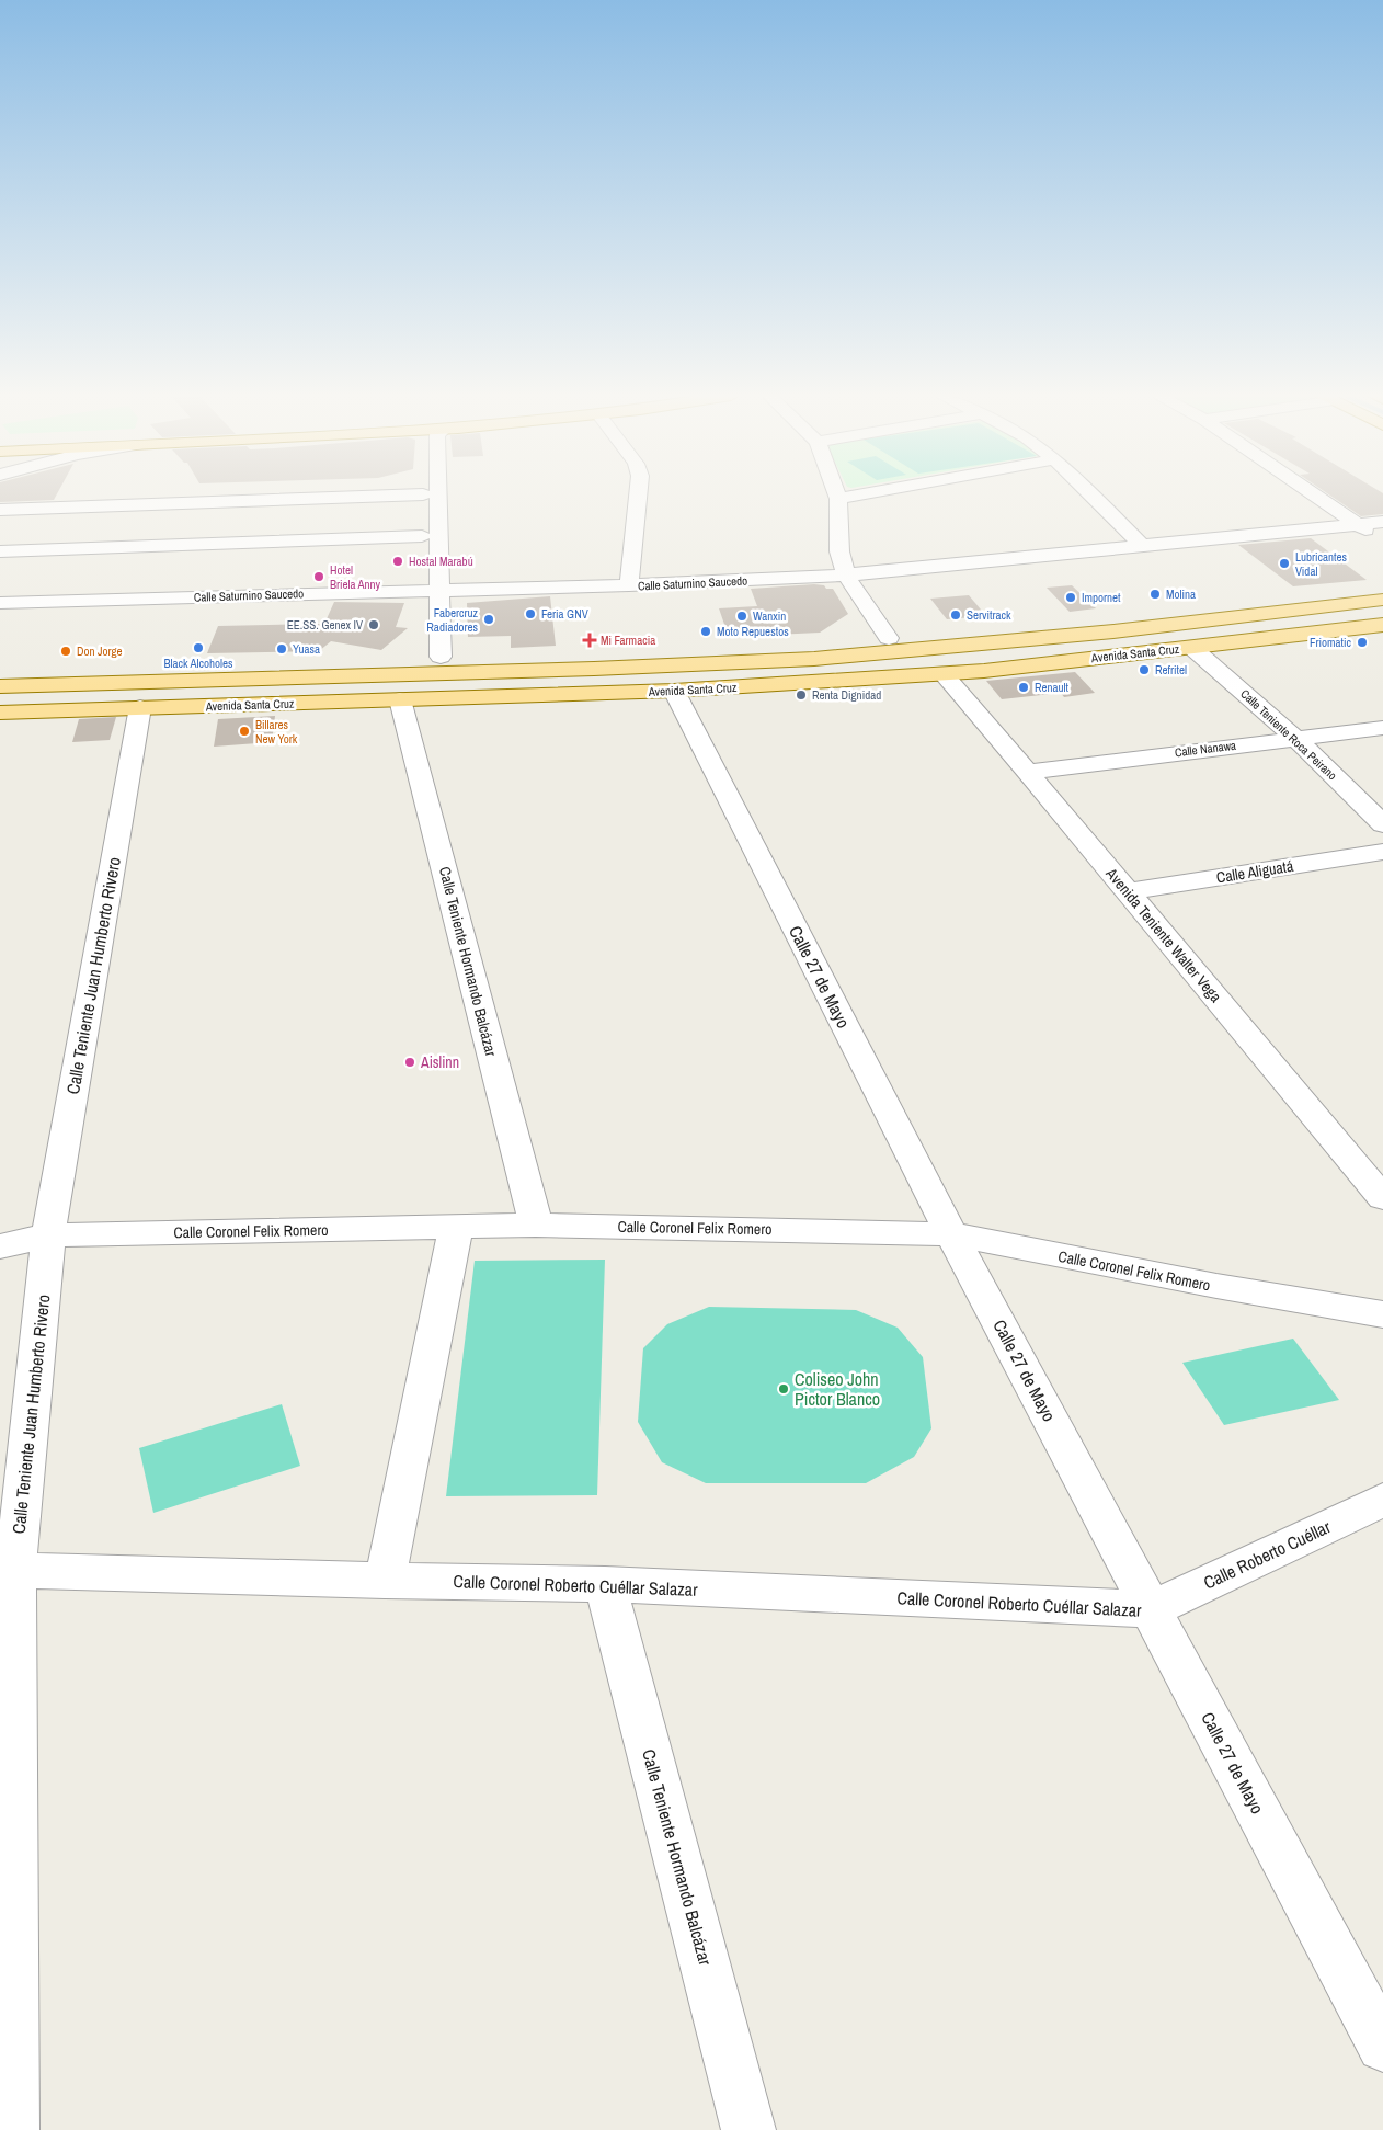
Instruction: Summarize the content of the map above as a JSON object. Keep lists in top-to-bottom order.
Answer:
{
  "streets": {
    "main road": ["Avenida Santa Cruz"],
    "street": [
      "Calle Saturnino Saucedo",
      "Calle Teniente Roca Peirano",
      "Calle Nanawa",
      "Calle Aliguatá",
      "Avenida Teniente Walter Vega",
      "Calle Teniente Hormando Balcázar",
      "Calle Teniente Juan Humberto Rivero",
      "Calle 27 de Mayo",
      "Calle Coronel Felix Romero",
      "Calle Roberto Cuéllar",
      "Calle Coronel Roberto Cuéllar Salazar"
    ]
  },
  "crossings": [
    ["Avenida Santa Cruz", "Calle Teniente Roca Peirano"],
    ["Avenida Santa Cruz", "Avenida Teniente Walter Vega"],
    ["Avenida Santa Cruz", "Calle Teniente Hormando Balcázar"],
    ["Avenida Santa Cruz", "Calle Teniente Juan Humberto Rivero"],
    ["Avenida Santa Cruz", "Calle 27 de Mayo"],
    ["Calle Teniente Roca Peirano", "Calle Nanawa"],
    ["Calle Nanawa", "Avenida Teniente Walter Vega"],
    ["Calle Aliguatá", "Avenida Teniente Walter Vega"],
    ["Calle Teniente Hormando Balcázar", "Calle Coronel Felix Romero"],
    ["Calle Teniente Hormando Balcázar", "Calle Coronel Roberto Cuéllar Salazar"],
    ["Calle Teniente Juan Humberto Rivero", "Calle Coronel Felix Romero"],
    ["Calle Teniente Juan Humberto Rivero", "Calle Coronel Roberto Cuéllar Salazar"],
    ["Calle 27 de Mayo", "Calle Coronel Felix Romero"],
    ["Calle 27 de Mayo", "Calle Roberto Cuéllar"],
    ["Calle 27 de Mayo", "Calle Coronel Roberto Cuéllar Salazar"],
    ["Calle Roberto Cuéllar", "Calle Coronel Roberto Cuéllar Salazar"]
  ],
  "places": {
    "other": [
      "Hostal Marabú",
      "Lubricantes Vidal",
      "Hotel Briela Anny",
      "Molina",
      "Impornet",
      "Feria GNV",
      "Servitrack",
      "Wanxin",
      "Fabercruz Radiadores",
      "EE.SS. Genex IV",
      "Moto Repuestos",
      "Friomatic",
      "Black Alcoholes",
      "Yuasa",
      "Don Jorge",
      "Refritel",
      "Renault",
      "Renta Dignidad",
      "Billares New York",
      "Aislinn",
      "Coliseo John Pictor Blanco"
    ],
    "health": ["Mi Farmacia"]
  }
}
